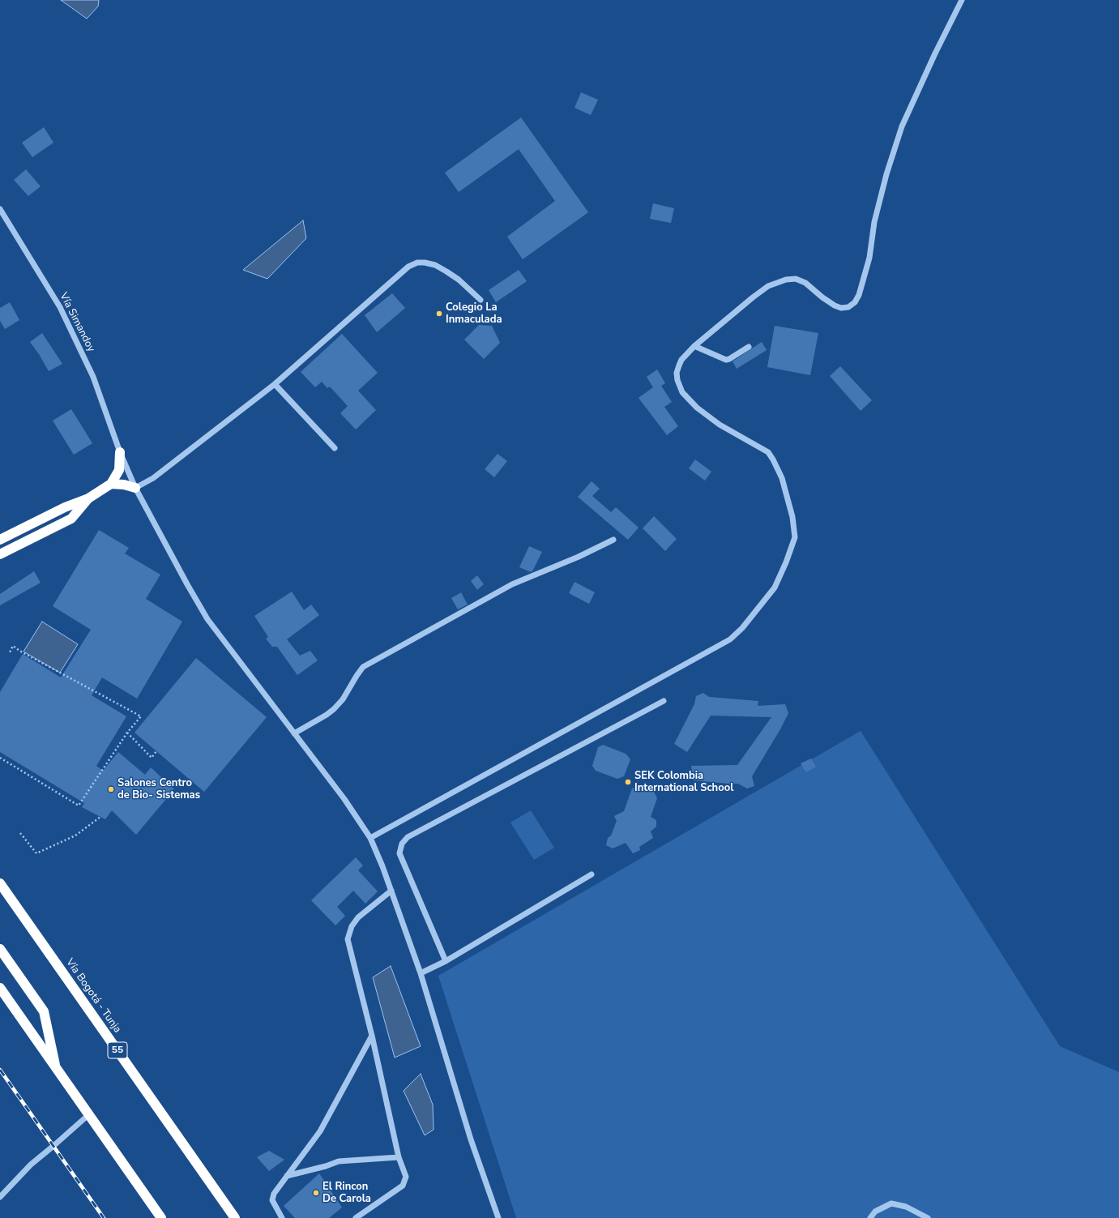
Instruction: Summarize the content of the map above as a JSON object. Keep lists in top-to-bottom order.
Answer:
{
  "streets": {
    "highway": ["Vía Bogotá - Tunja", "55"],
    "street": ["Vía Simandoy"]
  },
  "places": [
    "Colegio La Inmaculada",
    "SEK Colombia International School",
    "Salones Centro de Bio- Sistemas",
    "El Rincon De Carola"
  ]
}
